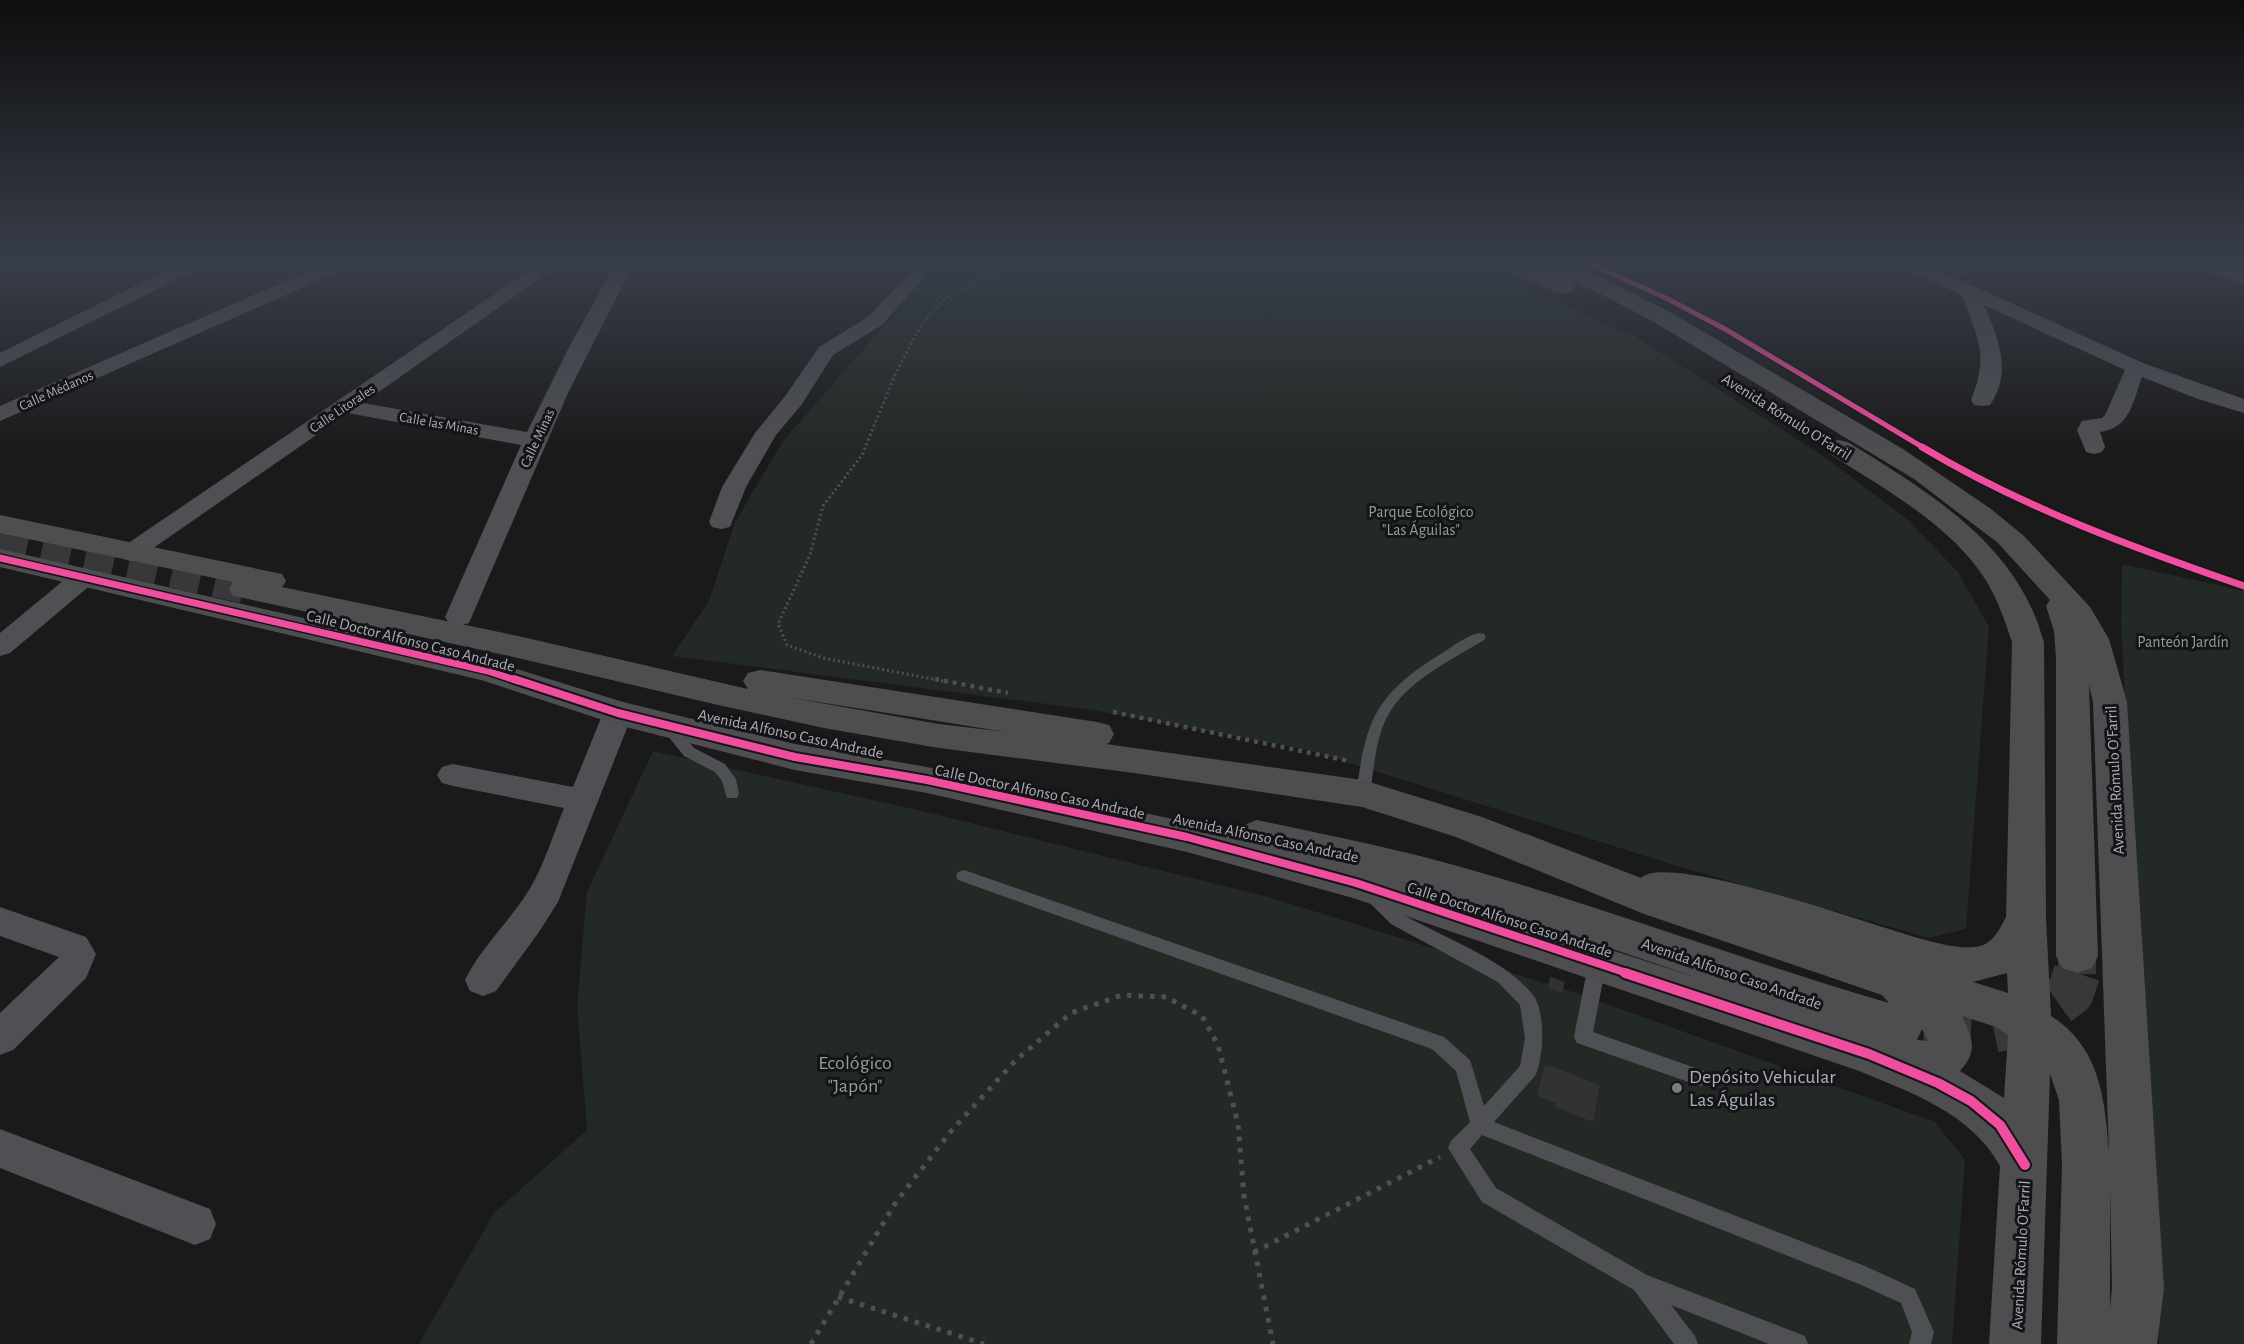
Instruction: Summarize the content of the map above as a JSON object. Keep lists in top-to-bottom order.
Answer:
{
  "streets": {
    "main road": ["Avenida Rómulo O'Farril", "Calle Doctor Alfonso Caso Andrade", "Avenida Alfonso Caso Andrade"],
    "street": [
      "Calle Médanos",
      "Calle Litorales",
      "Calle las Minas",
      "Calle Minas"
    ]
  },
  "crossings": [
    ["Calle Litorales", "Calle las Minas"],
    ["Calle Litorales", "Calle Doctor Alfonso Caso Andrade"],
    ["Avenida Rómulo O'Farril", "Calle Doctor Alfonso Caso Andrade"],
    ["Calle las Minas", "Calle Minas"],
    ["Calle Minas", "Calle Doctor Alfonso Caso Andrade"],
    ["Calle Doctor Alfonso Caso Andrade", "Avenida Alfonso Caso Andrade"]
  ],
  "parks": ["Parque Ecológico \"Las Águilas\"", "Panteón Jardín", "Ecológico \"Japón\""],
  "places": ["Depósito Vehicular Las Águilas"]
}
